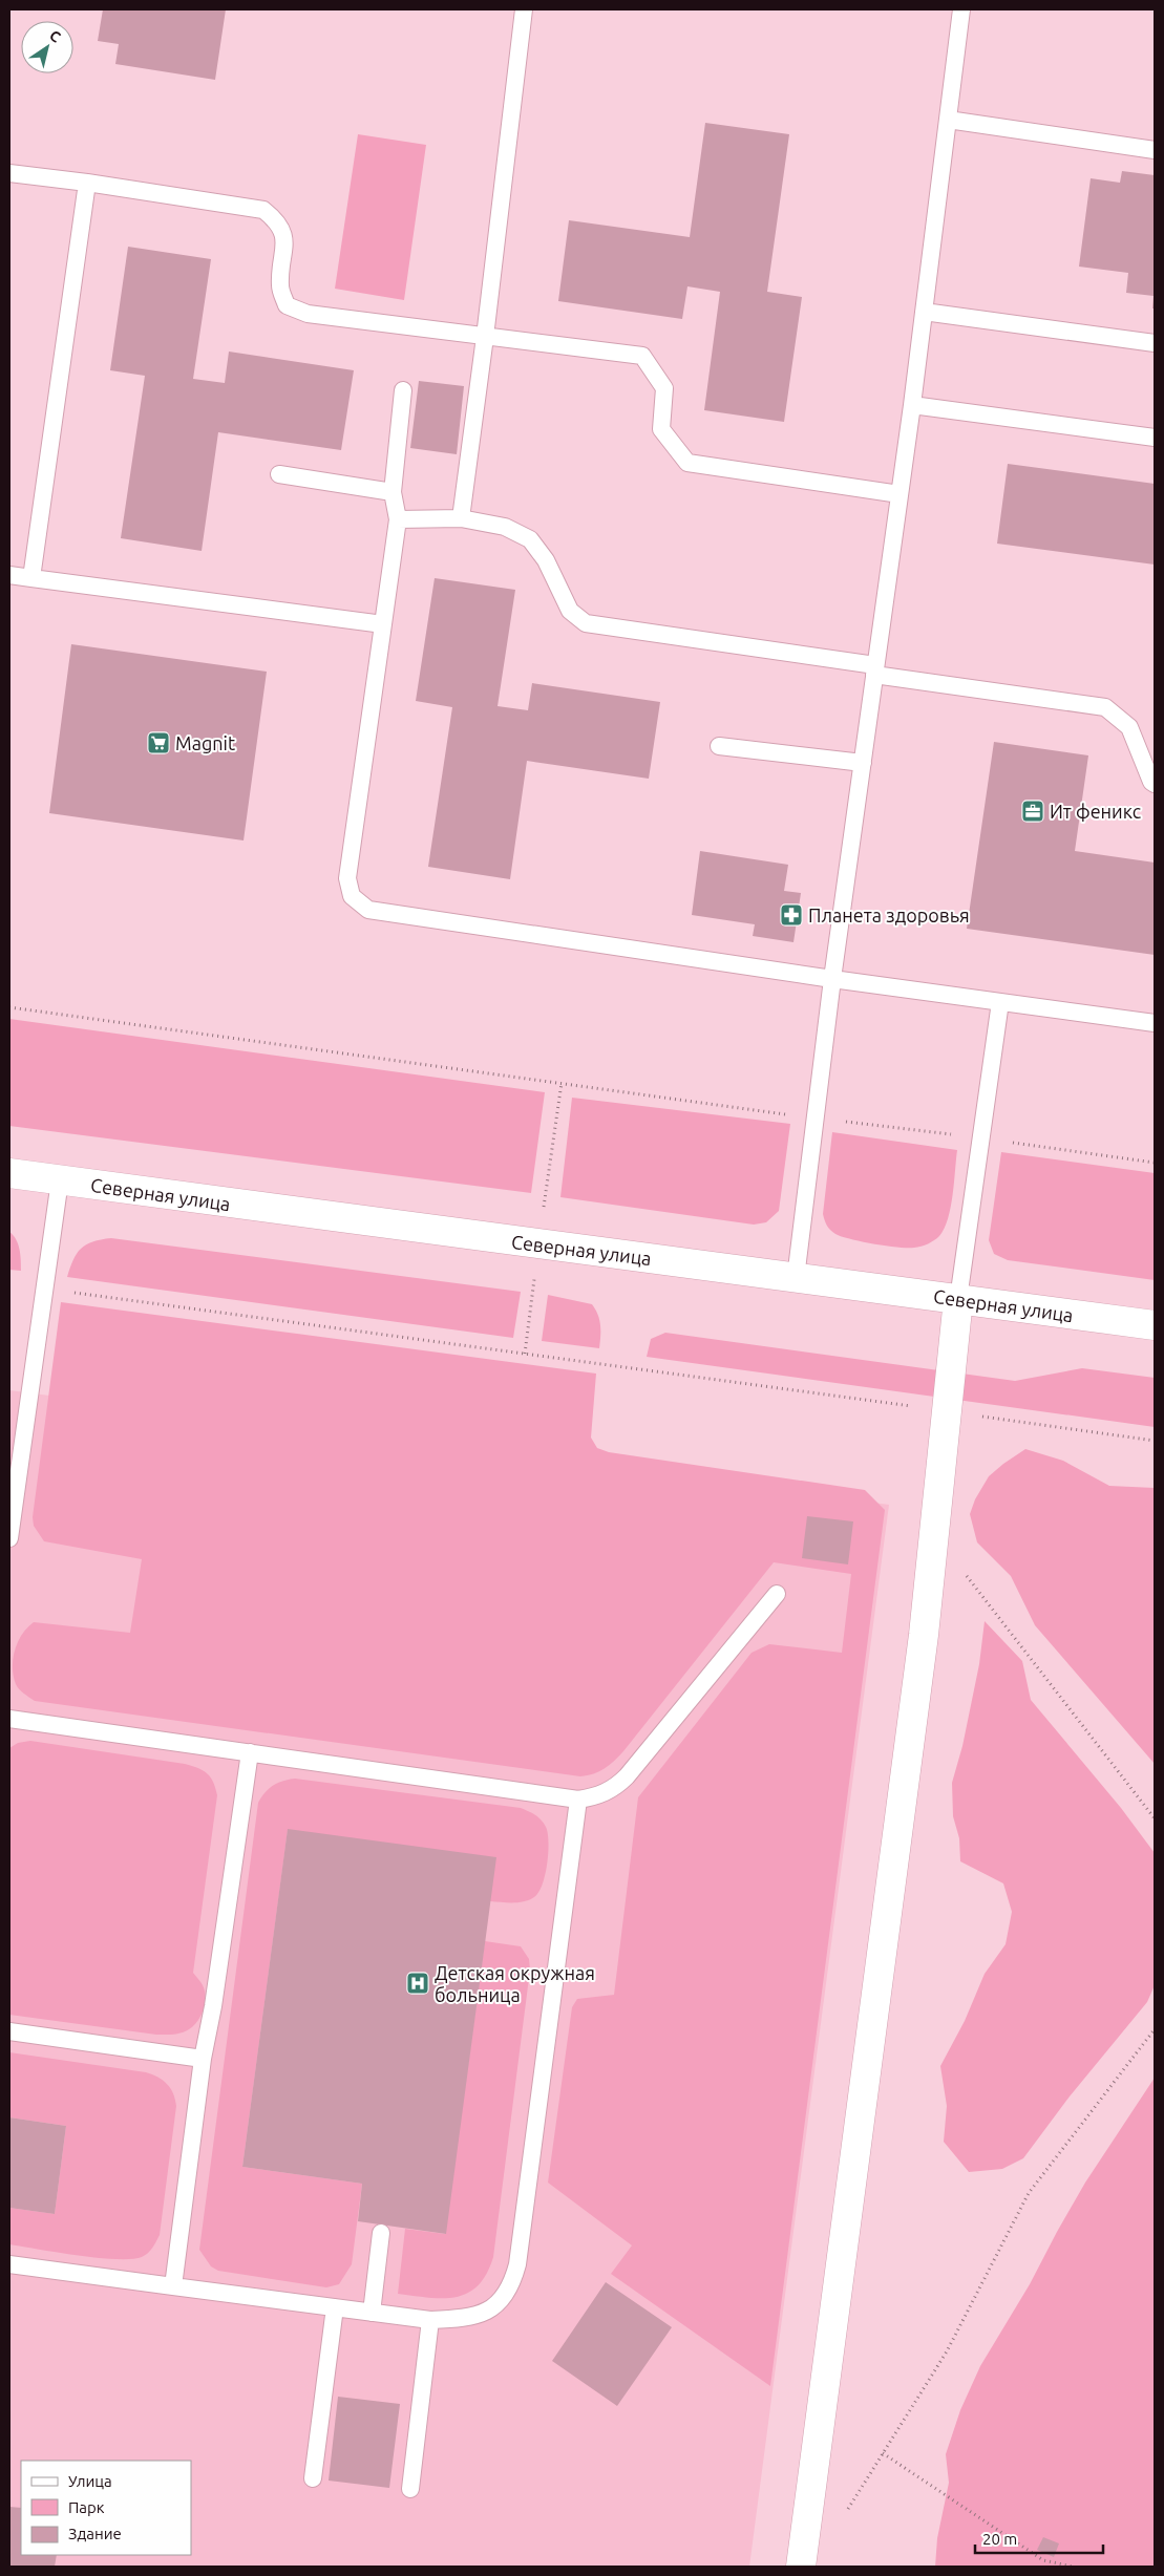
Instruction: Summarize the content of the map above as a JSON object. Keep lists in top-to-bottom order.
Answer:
{
  "streets": {
    "street": ["Северная улица"]
  },
  "places": {
    "supermarket": ["Magnit"],
    "office": ["Ит феникс"],
    "pharmacy": ["Планета здоровья"],
    "hospital": ["Детская окружная больница"]
  },
  "legend": ["Улица", "Парк", "Здание"],
  "scale_bar": "20 m",
  "north": "top right"
}
